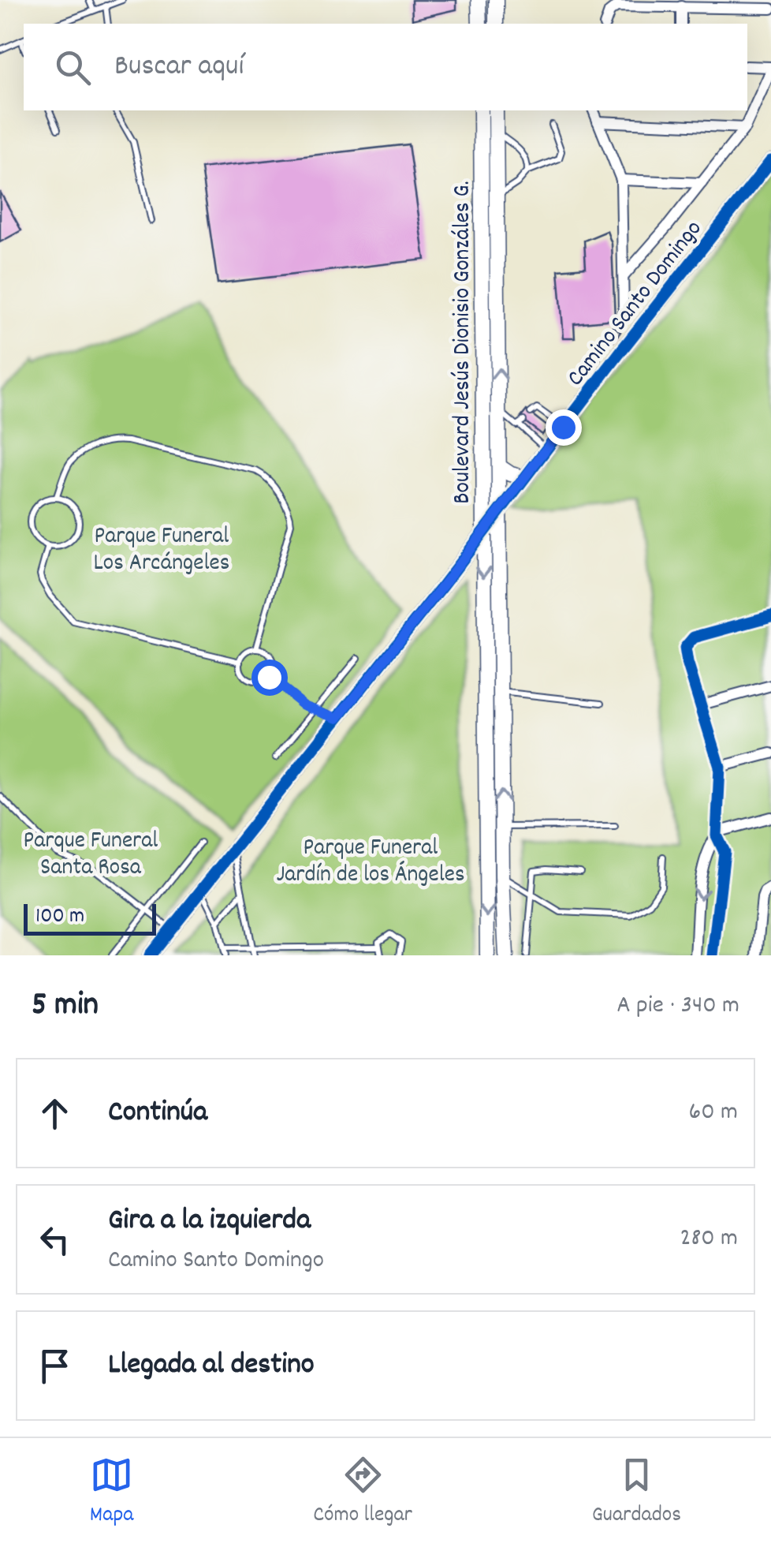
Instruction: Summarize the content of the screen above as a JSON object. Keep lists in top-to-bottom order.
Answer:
{
  "streets": {
    "main road": ["Camino Santo Domingo", "Boulevard Jesús Dionisio Gonzáles G."]
  },
  "crossings": [
    ["Camino Santo Domingo", "Boulevard Jesús Dionisio Gonzáles G."]
  ],
  "parks": ["Parque Funeral Los Arcángeles", "Parque Funeral Santa Rosa", "Parque Funeral Jardín de los Ángeles"],
  "scale_bar": "100 m",
  "page": {
    "search": "Buscar aquí",
    "scale": "100 m",
    "heading": ["5 min", "A pie · 340 m"],
    "list": [
      ["Continúa", "60 m"],
      ["Gira a la izquierda", "Camino Santo Domingo", "280 m"],
      "Llegada al destino"
    ],
    "nav": ["Mapa", "Cómo llegar", "Guardados"]
  }
}
